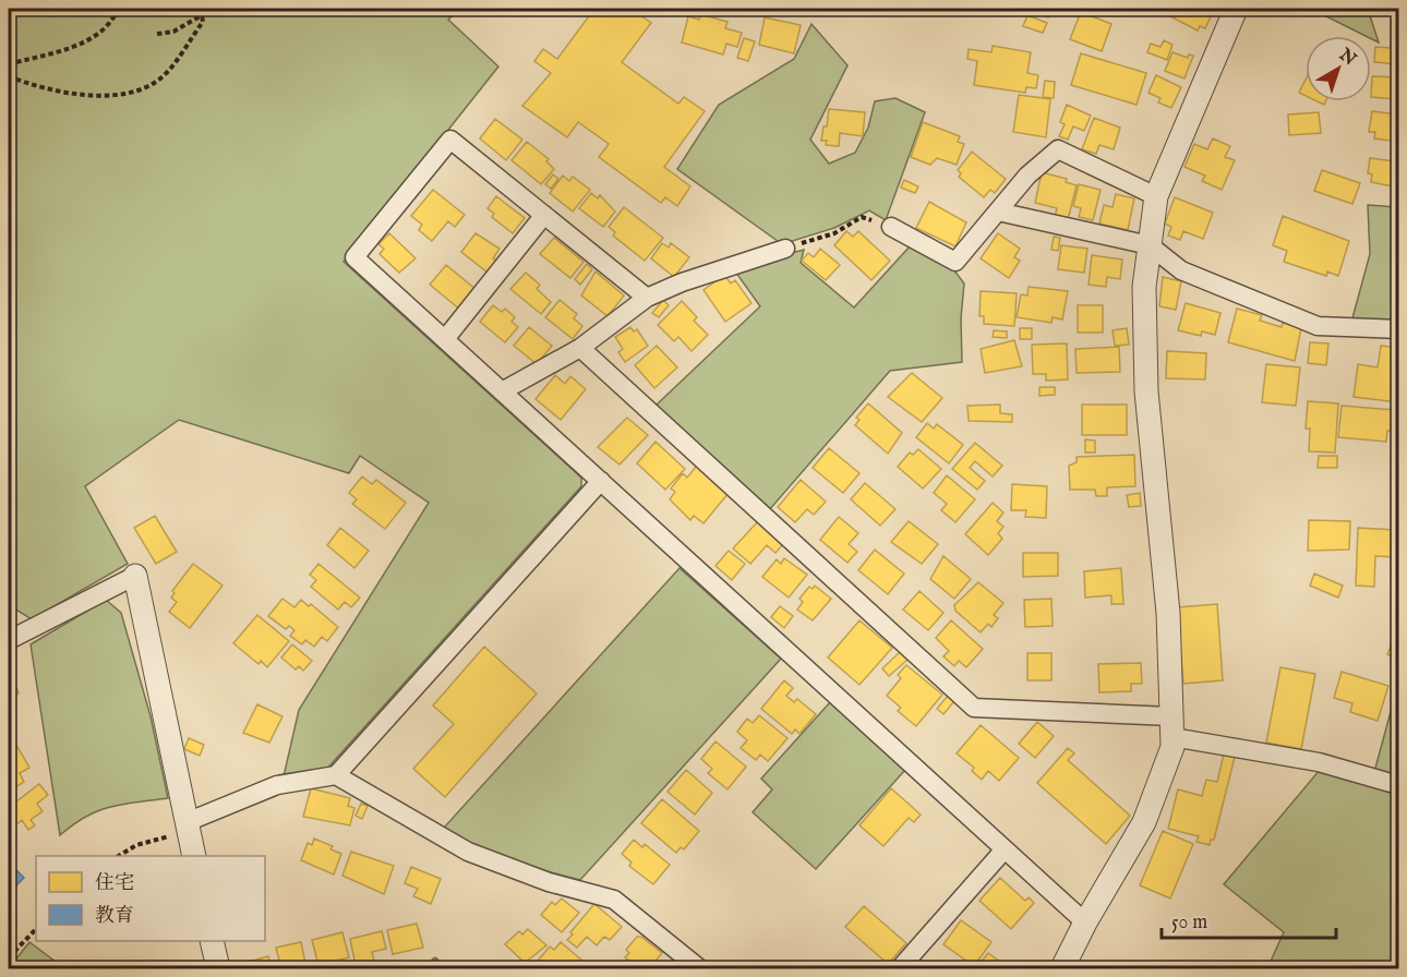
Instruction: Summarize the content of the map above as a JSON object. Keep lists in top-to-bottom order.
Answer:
{
  "legend": ["住宅", "教育"],
  "scale_bar": "50 m",
  "north": "top right"
}
